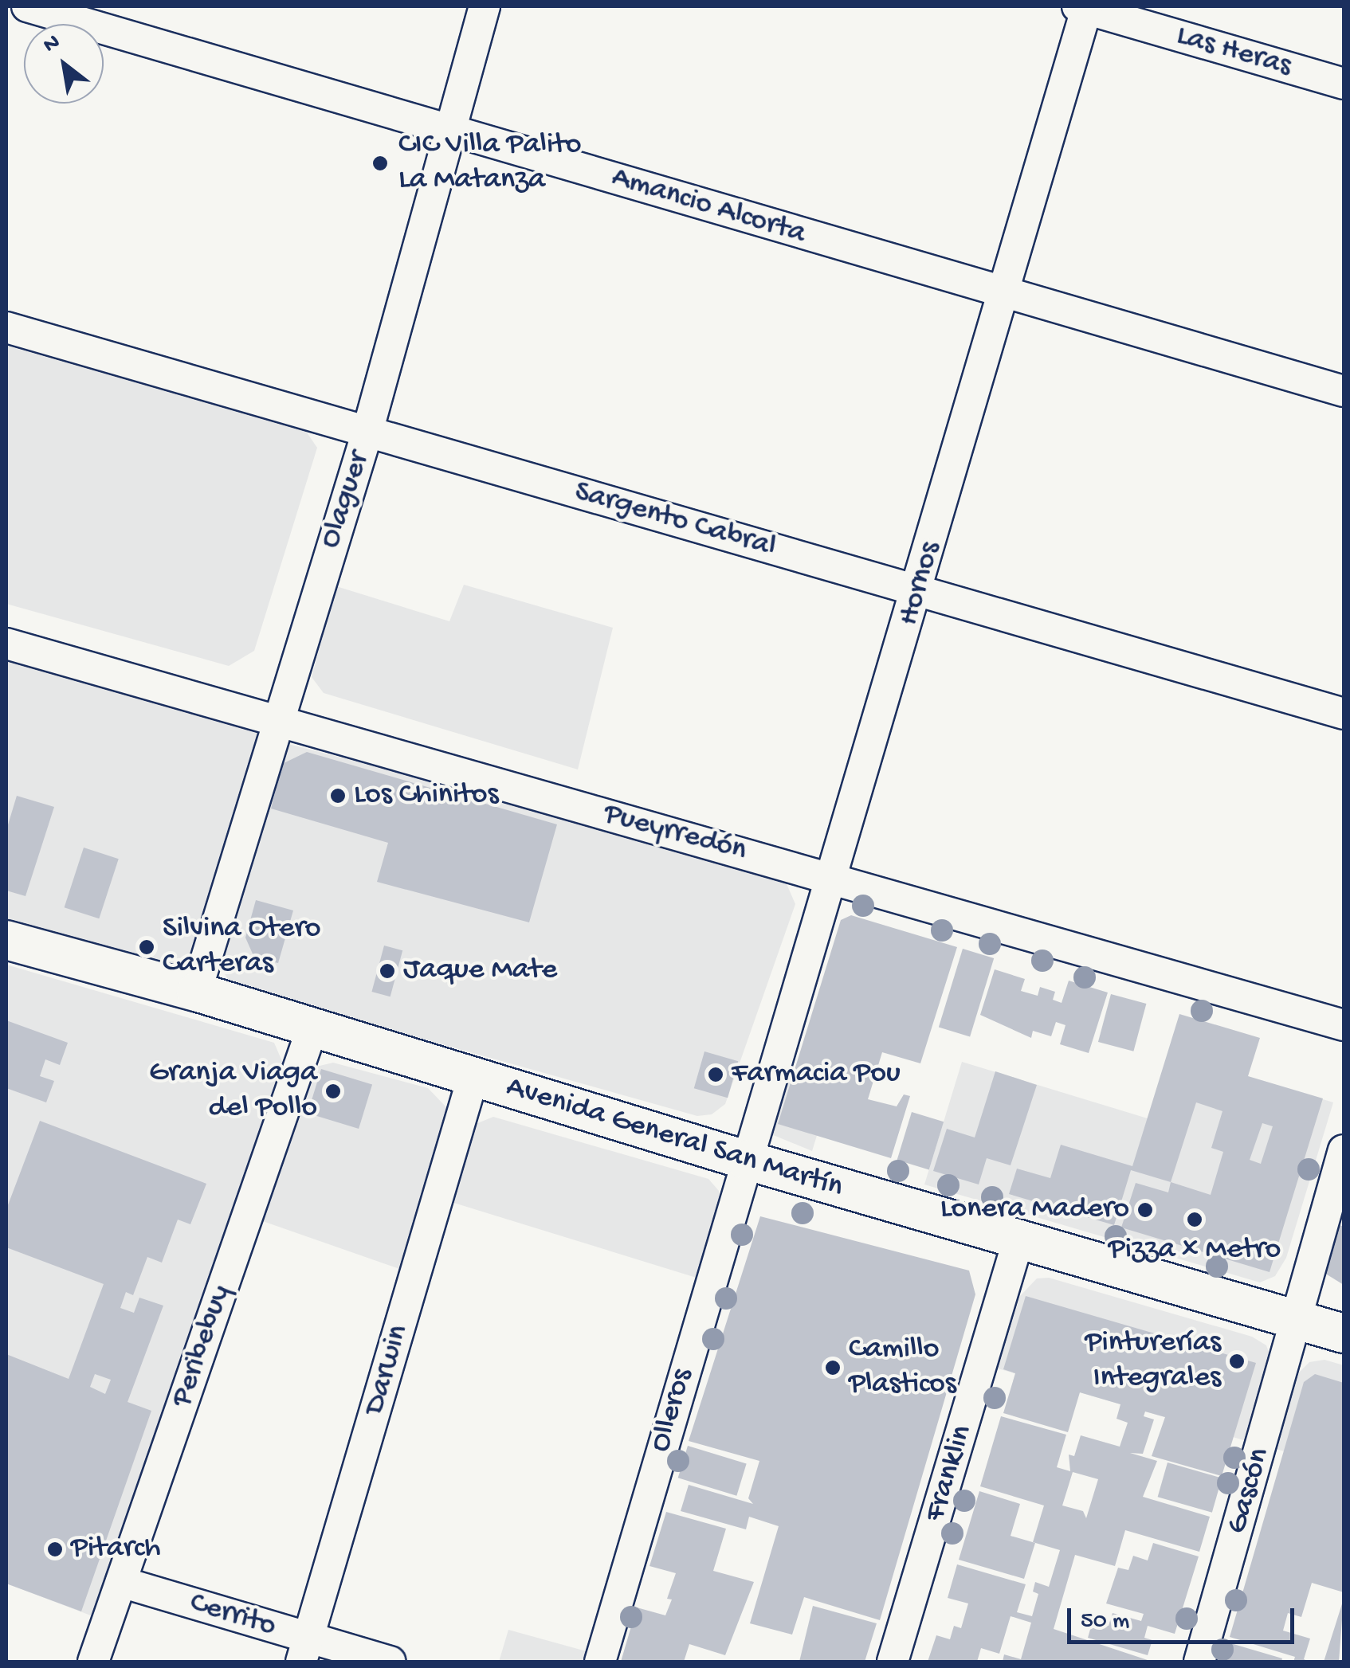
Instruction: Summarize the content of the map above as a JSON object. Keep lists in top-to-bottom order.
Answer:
{
  "streets": {
    "main road": ["Avenida General San Martín"],
    "street": [
      "Las Heras",
      "Amancio Alcorta",
      "Olaguer",
      "Sargento Cabral",
      "Hornos",
      "Pueyrredón",
      "Peribebuy",
      "Darwin",
      "Olleros",
      "Franklin",
      "Gascón",
      "Cerrito"
    ]
  },
  "crossings": [
    ["Las Heras", "Hornos"],
    ["Amancio Alcorta", "Olaguer"],
    ["Amancio Alcorta", "Hornos"],
    ["Olaguer", "Sargento Cabral"],
    ["Olaguer", "Pueyrredón"],
    ["Olaguer", "Avenida General San Martín"],
    ["Sargento Cabral", "Hornos"],
    ["Hornos", "Pueyrredón"],
    ["Hornos", "Avenida General San Martín"],
    ["Hornos", "Olleros"],
    ["Avenida General San Martín", "Peribebuy"],
    ["Avenida General San Martín", "Darwin"],
    ["Avenida General San Martín", "Olleros"],
    ["Avenida General San Martín", "Franklin"],
    ["Avenida General San Martín", "Gascón"],
    ["Peribebuy", "Cerrito"],
    ["Darwin", "Cerrito"]
  ],
  "places": [
    "CIC Villa Palito La Matanza",
    "Los Chinitos",
    "Silvina Otero Carteras",
    "Jaque Mate",
    "Farmacia Pou",
    "Granja Viaga del Pollo",
    "Lonera Madero",
    "Pizza x Metro",
    "Pinturerías Integrales",
    "Camillo Plasticos",
    "Pitarch"
  ],
  "scale_bar": "50 m",
  "north": "top left"
}
